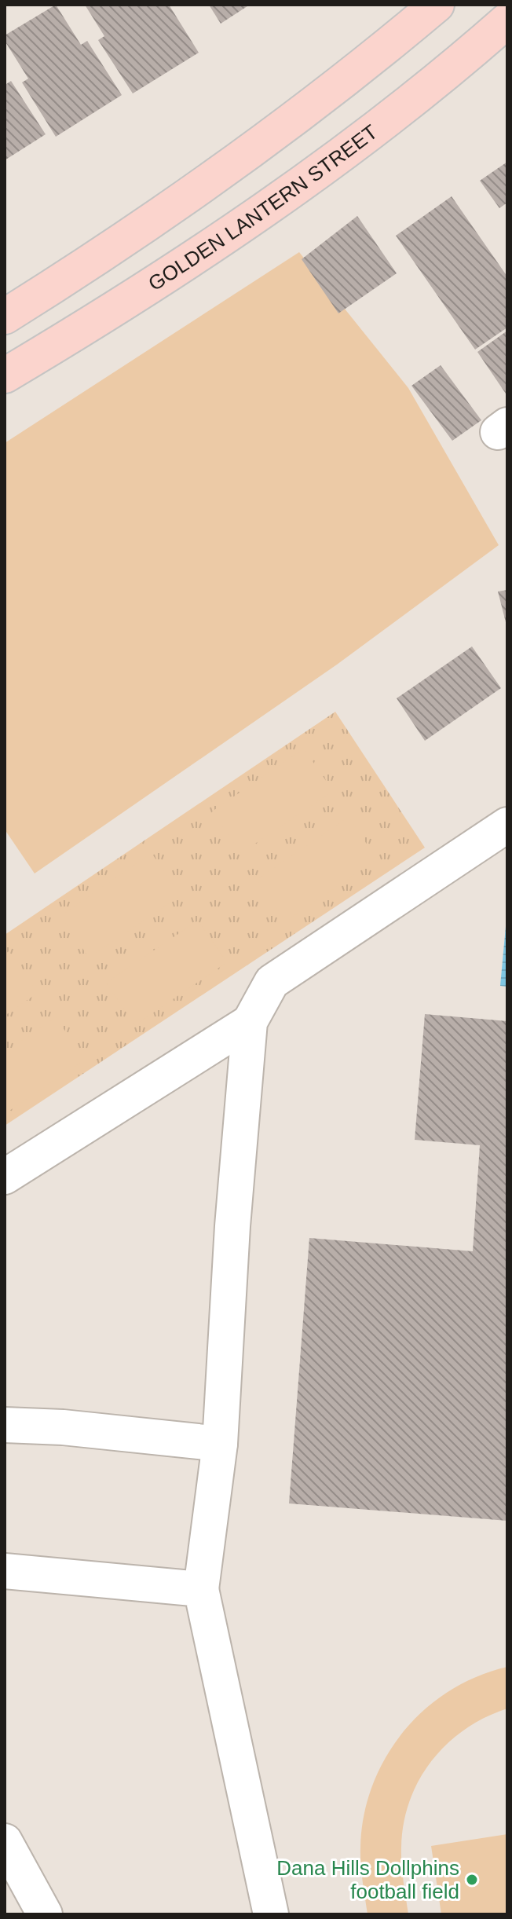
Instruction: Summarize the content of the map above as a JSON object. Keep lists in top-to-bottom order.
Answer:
{
  "streets": {
    "main road": ["GOLDEN LANTERN STREET"]
  },
  "places": ["Dana Hills Dollphins football field"]
}
